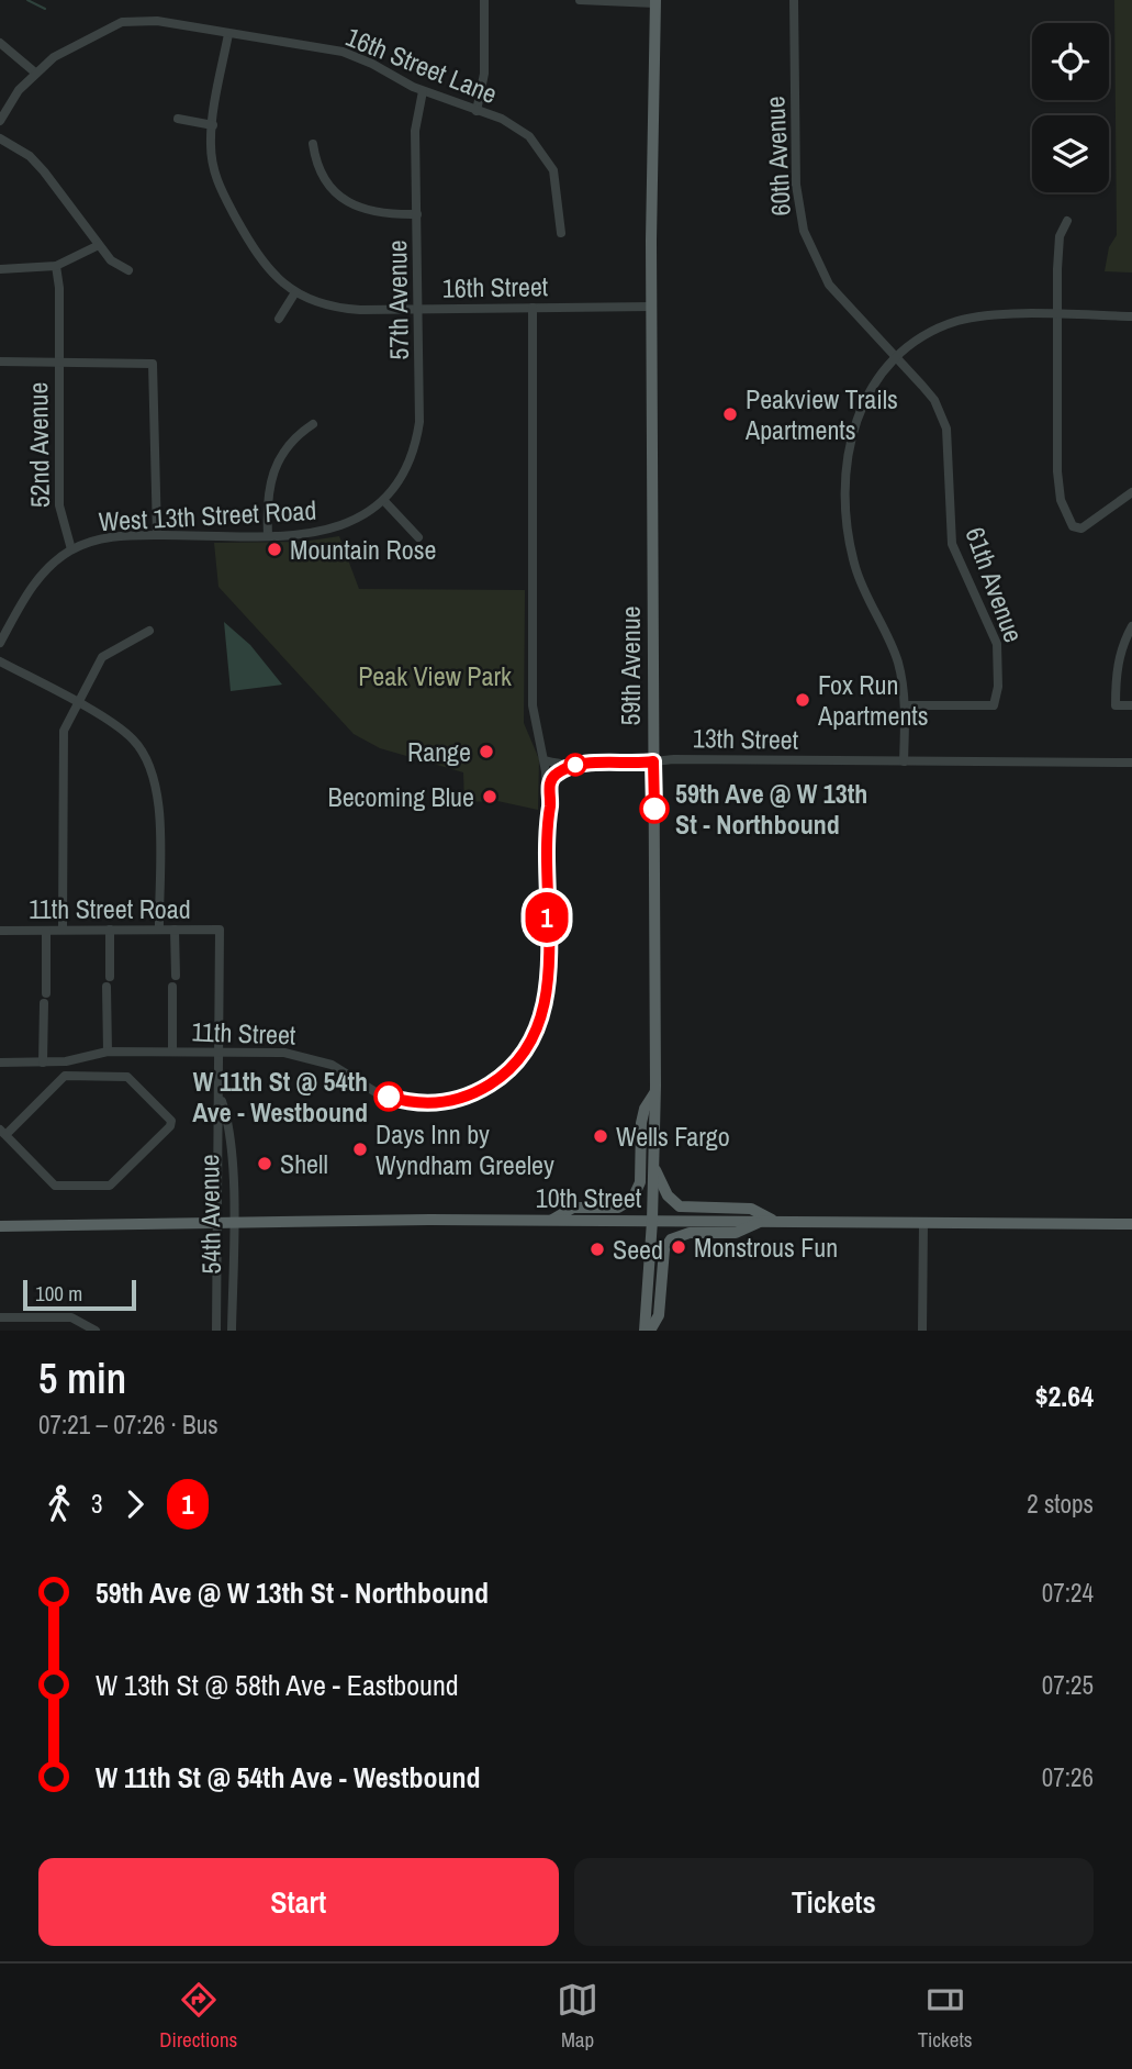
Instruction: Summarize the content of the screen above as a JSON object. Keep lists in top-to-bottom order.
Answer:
{
  "streets": {
    "main road": ["59th Avenue", "10th Street"],
    "street": [
      "16th Street Lane",
      "60th Avenue",
      "16th Street",
      "57th Avenue",
      "52nd Avenue",
      "West 13th Street Road",
      "61th Avenue",
      "13th Street",
      "11th Street Road",
      "11th Street",
      "54th Avenue"
    ]
  },
  "crossings": [
    ["16th Street Lane", "16th Street"],
    ["16th Street Lane", "57th Avenue"],
    ["60th Avenue", "61th Avenue"],
    ["16th Street", "57th Avenue"],
    ["16th Street", "59th Avenue"],
    ["57th Avenue", "West 13th Street Road"],
    ["52nd Avenue", "West 13th Street Road"],
    ["59th Avenue", "13th Street"],
    ["59th Avenue", "10th Street"],
    ["11th Street Road", "54th Avenue"],
    ["11th Street", "54th Avenue"],
    ["10th Street", "54th Avenue"]
  ],
  "parks": ["Peak View Park"],
  "places": [
    "Peakview Trails Apartments",
    "Mountain Rose",
    "Fox Run Apartments",
    "Range",
    "Becoming Blue",
    "59th Ave @ W 13th St - Northbound",
    "W 11th St @ 54th Ave - Westbound",
    "Wells Fargo",
    "Days Inn by Wyndham Greeley",
    "Shell",
    "Monstrous Fun",
    "Seed"
  ],
  "lines": ["bus line 1"],
  "scale_bar": "100 m",
  "page": {
    "on_map": "1",
    "scale": "100 m",
    "heading": ["5 min", "07:21 – 07:26 · Bus", "$2.64"],
    "legs": ["3", "1", "2 stops"],
    "list": [
      {
        "name": "59th Ave @ W 13th St - Northbound",
        "value": "07:24"
      },
      {
        "name": "W 13th St @ 58th Ave - Eastbound",
        "value": "07:25"
      },
      {
        "name": "W 11th St @ 54th Ave - Westbound",
        "value": "07:26"
      }
    ],
    "buttons": ["Start", "Tickets"],
    "tabs": ["Directions", "Map", "Tickets"]
  }
}
